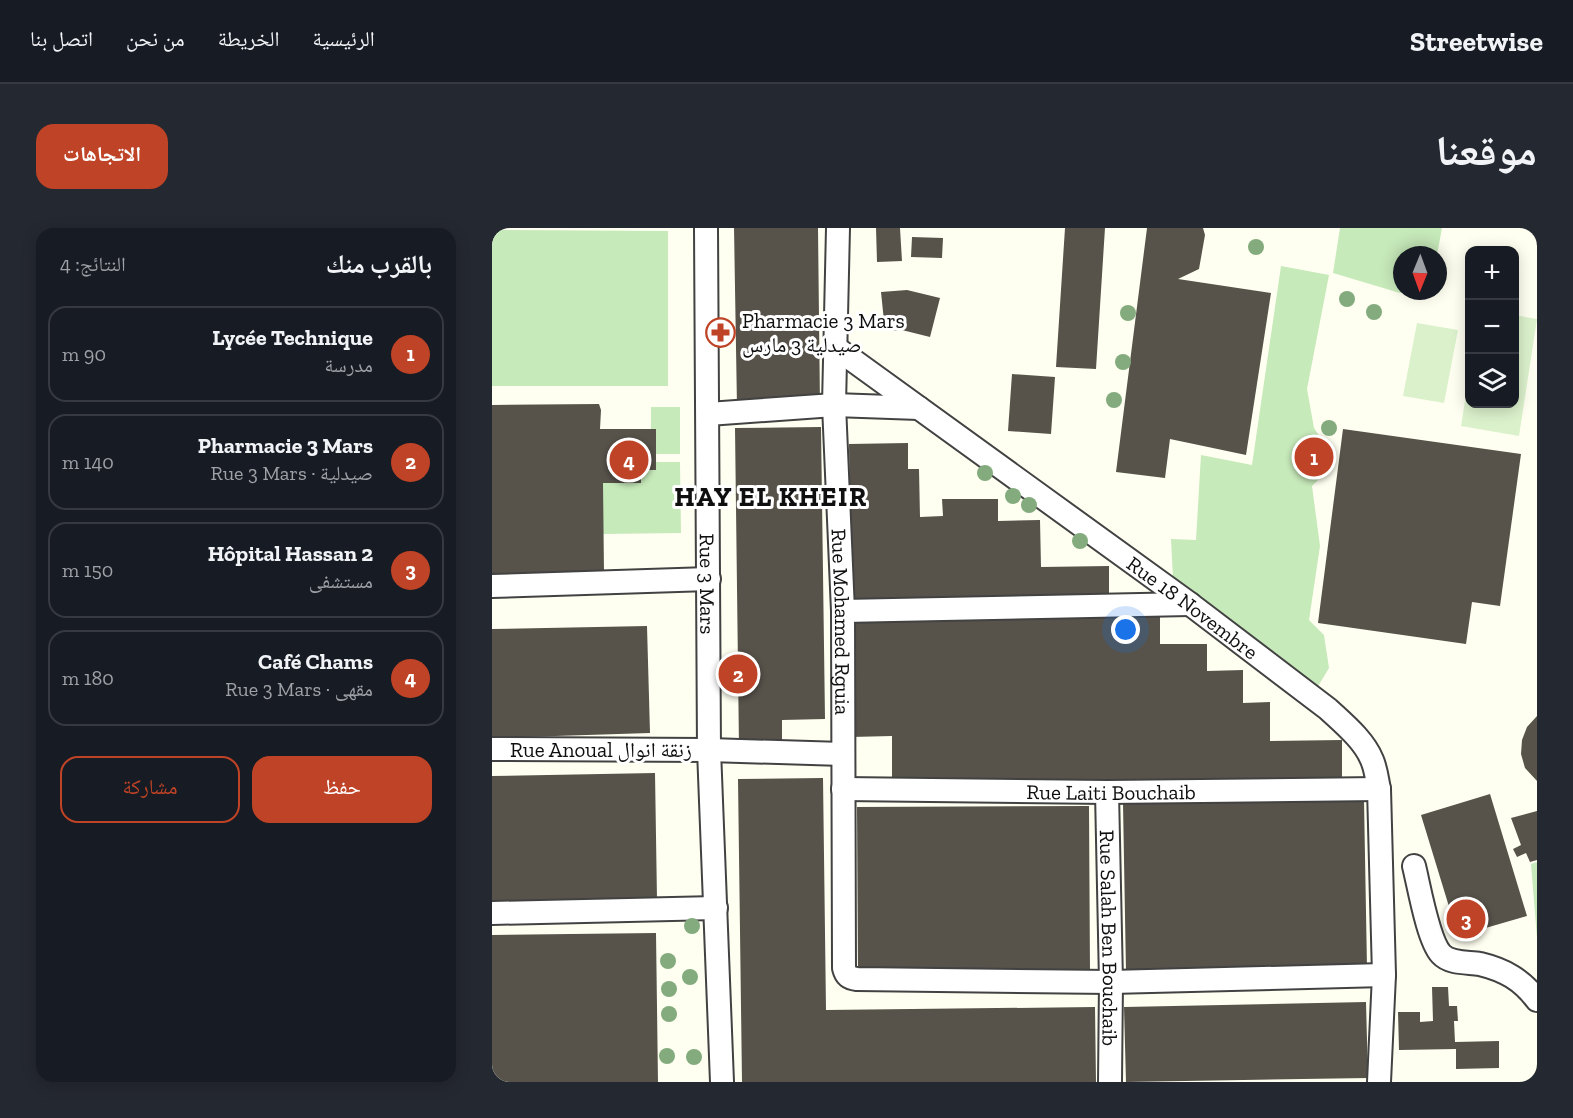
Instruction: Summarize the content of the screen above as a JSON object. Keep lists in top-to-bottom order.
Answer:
{
  "streets": {
    "street": [
      "Rue 3 Mars",
      "Rue 18 Novembre",
      "Rue Mohamed Rguia",
      "Rue Anoual زنقة انوال",
      "Rue Laiti Bouchaib",
      "Rue Salah Ben Bouchaib"
    ]
  },
  "crossings": [
    ["Rue 3 Mars", "Rue Anoual زنقة انوال"],
    ["Rue 18 Novembre", "Rue Mohamed Rguia"],
    ["Rue 18 Novembre", "Rue Laiti Bouchaib"],
    ["Rue Mohamed Rguia", "Rue Laiti Bouchaib"],
    ["Rue Mohamed Rguia", "Rue Salah Ben Bouchaib"],
    ["Rue Laiti Bouchaib", "Rue Salah Ben Bouchaib"]
  ],
  "districts": ["HAY EL KHEIR"],
  "places": {
    "pharmacy": ["Pharmacie 3 Mars صيدلية 3 مارس"]
  },
  "north": "bottom",
  "page": {
    "header": "Streetwise",
    "nav": [
      "الرئيسية",
      "الخريطة",
      "من نحن",
      "اتصل بنا"
    ],
    "title": "موقعنا",
    "buttons": [
      "الاتجاهات",
      ["حفظ", "مشاركة"]
    ],
    "heading": ["بالقرب منك", "النتائج: 4"],
    "map_buttons": ["+", "−"],
    "list": [
      {
        "mark": "1",
        "name": "Lycée Technique",
        "note": "مدرسة",
        "value": "90 m"
      },
      {
        "mark": "2",
        "name": "Pharmacie 3 Mars",
        "note": "صيدلية · Rue 3 Mars",
        "value": "140 m"
      },
      {
        "mark": "3",
        "name": "Hôpital Hassan 2",
        "note": "مستشفى",
        "value": "150 m"
      },
      {
        "mark": "4",
        "name": "Café Chams",
        "note": "مقهى · Rue 3 Mars",
        "value": "180 m"
      }
    ],
    "pins": [
      "1",
      "4",
      "2",
      "3"
    ]
  }
}
